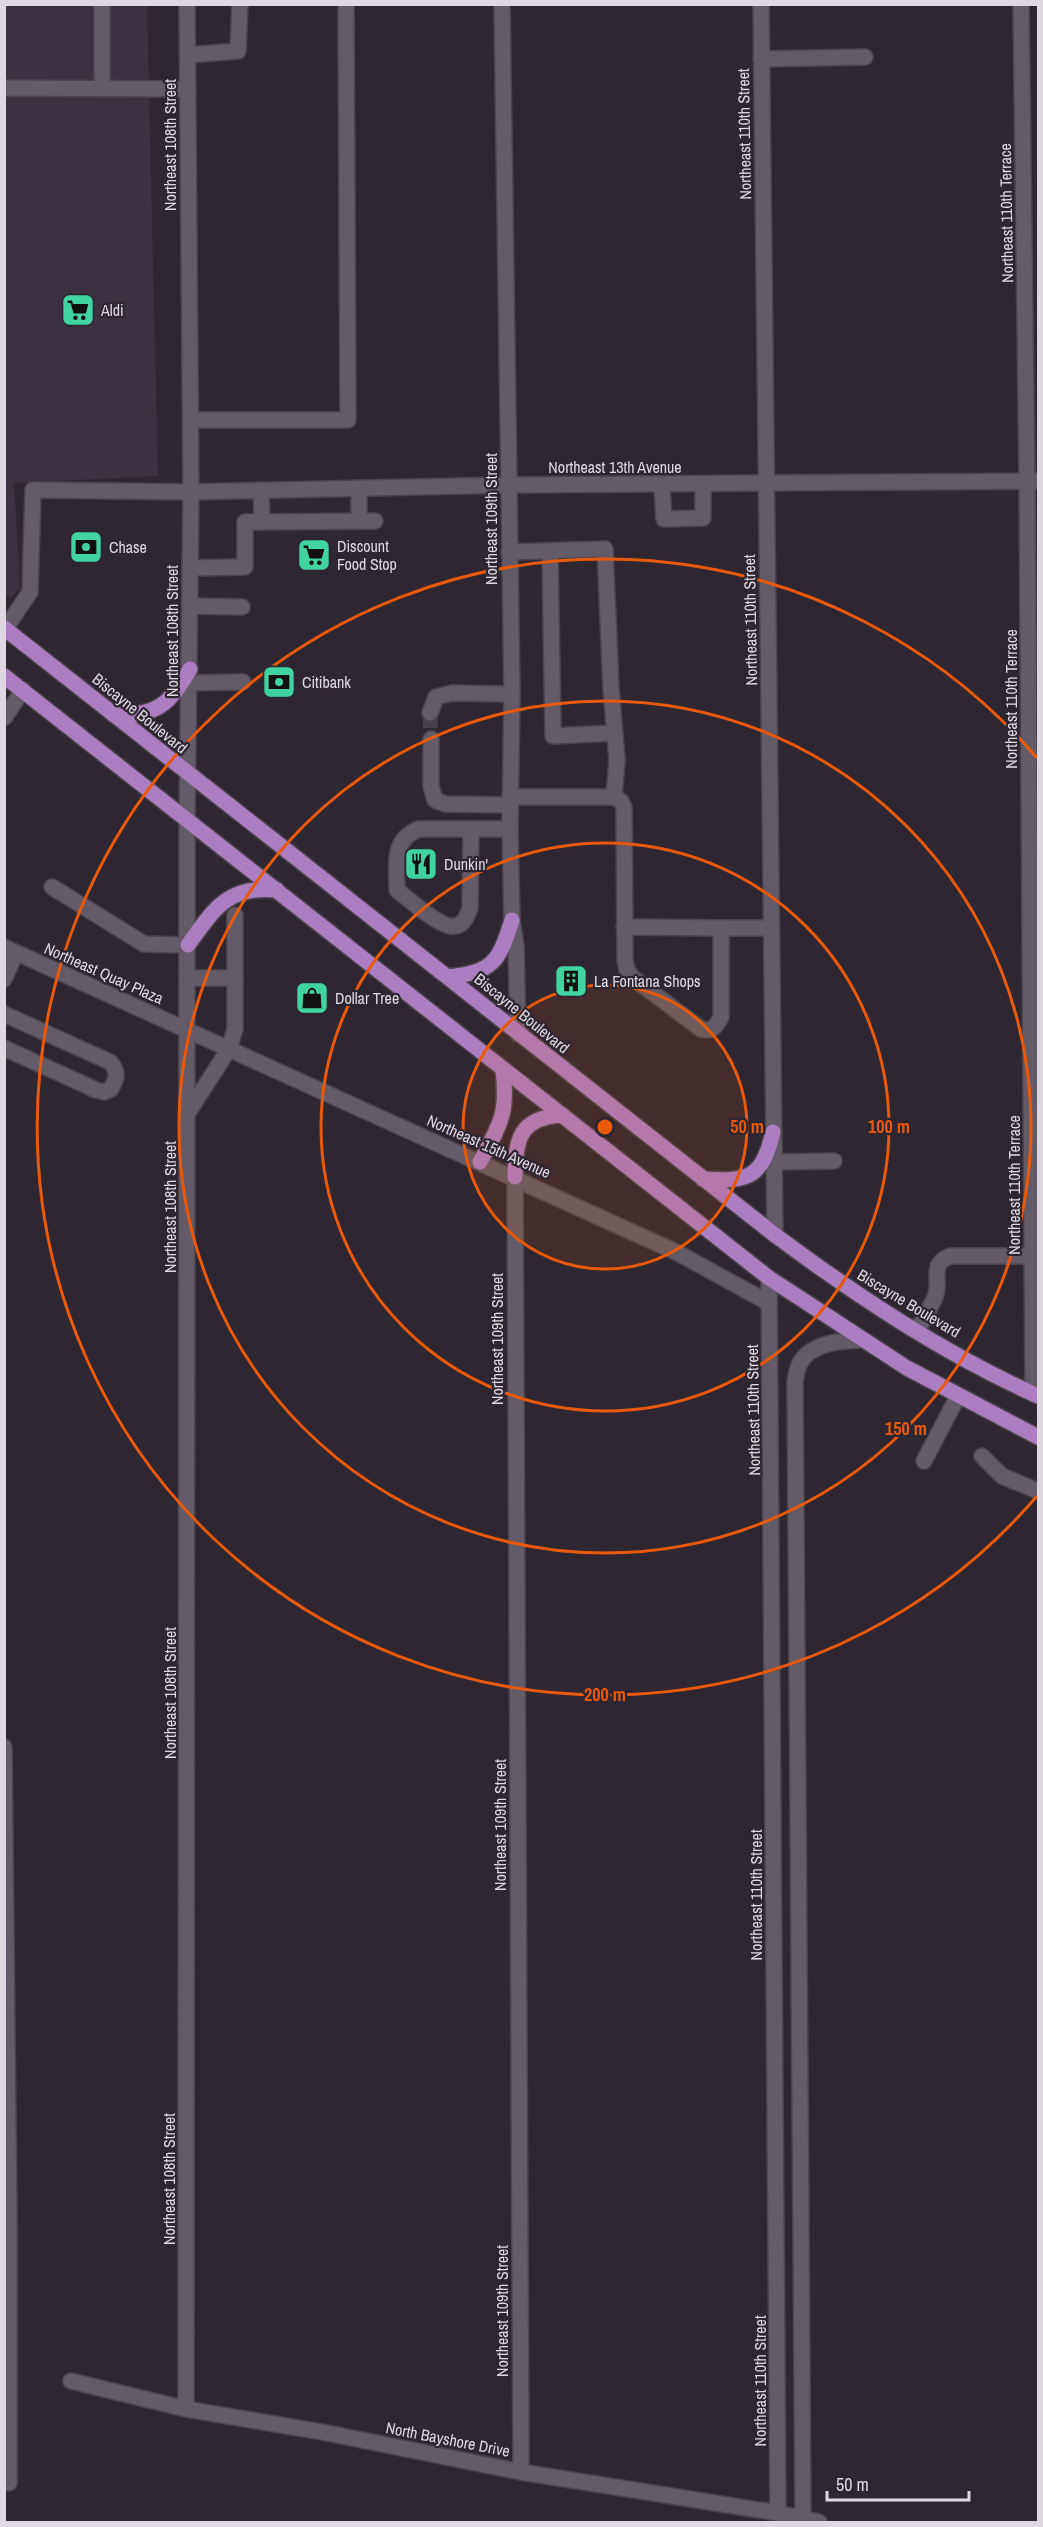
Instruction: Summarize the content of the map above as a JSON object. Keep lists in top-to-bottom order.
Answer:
{
  "streets": {
    "main road": ["Biscayne Boulevard"],
    "street": [
      "Northeast 110th Street",
      "Northeast 108th Street",
      "Northeast 110th Terrace",
      "Northeast 13th Avenue",
      "Northeast 109th Street",
      "Northeast Quay Plaza",
      "Northeast 15th Avenue",
      "North Bayshore Drive"
    ]
  },
  "crossings": [
    ["Northeast 110th Street", "Northeast 13th Avenue"],
    ["Northeast 110th Street", "Biscayne Boulevard"],
    ["Northeast 110th Street", "Northeast 15th Avenue"],
    ["Northeast 110th Street", "North Bayshore Drive"],
    ["Northeast 108th Street", "Northeast 13th Avenue"],
    ["Northeast 108th Street", "Biscayne Boulevard"],
    ["Northeast 108th Street", "Northeast Quay Plaza"],
    ["Northeast 108th Street", "Northeast 15th Avenue"],
    ["Northeast 108th Street", "North Bayshore Drive"],
    ["Northeast 110th Terrace", "Northeast 13th Avenue"],
    ["Northeast 110th Terrace", "Biscayne Boulevard"],
    ["Northeast 13th Avenue", "Northeast 109th Street"],
    ["Northeast 13th Avenue", "Biscayne Boulevard"],
    ["Northeast 109th Street", "Biscayne Boulevard"],
    ["Northeast 109th Street", "Northeast 15th Avenue"],
    ["Northeast 109th Street", "North Bayshore Drive"],
    ["Northeast Quay Plaza", "Northeast 15th Avenue"]
  ],
  "places": {
    "supermarket": ["Aldi", "Discount Food Stop"],
    "bank": ["Chase", "Citibank"],
    "restaurant": ["Dunkin'"],
    "building": ["La Fontana Shops"],
    "shop": ["Dollar Tree"]
  },
  "scale_bar": "50 m",
  "rings": [
    "50 m",
    "100 m",
    "150 m",
    "200 m"
  ]
}
